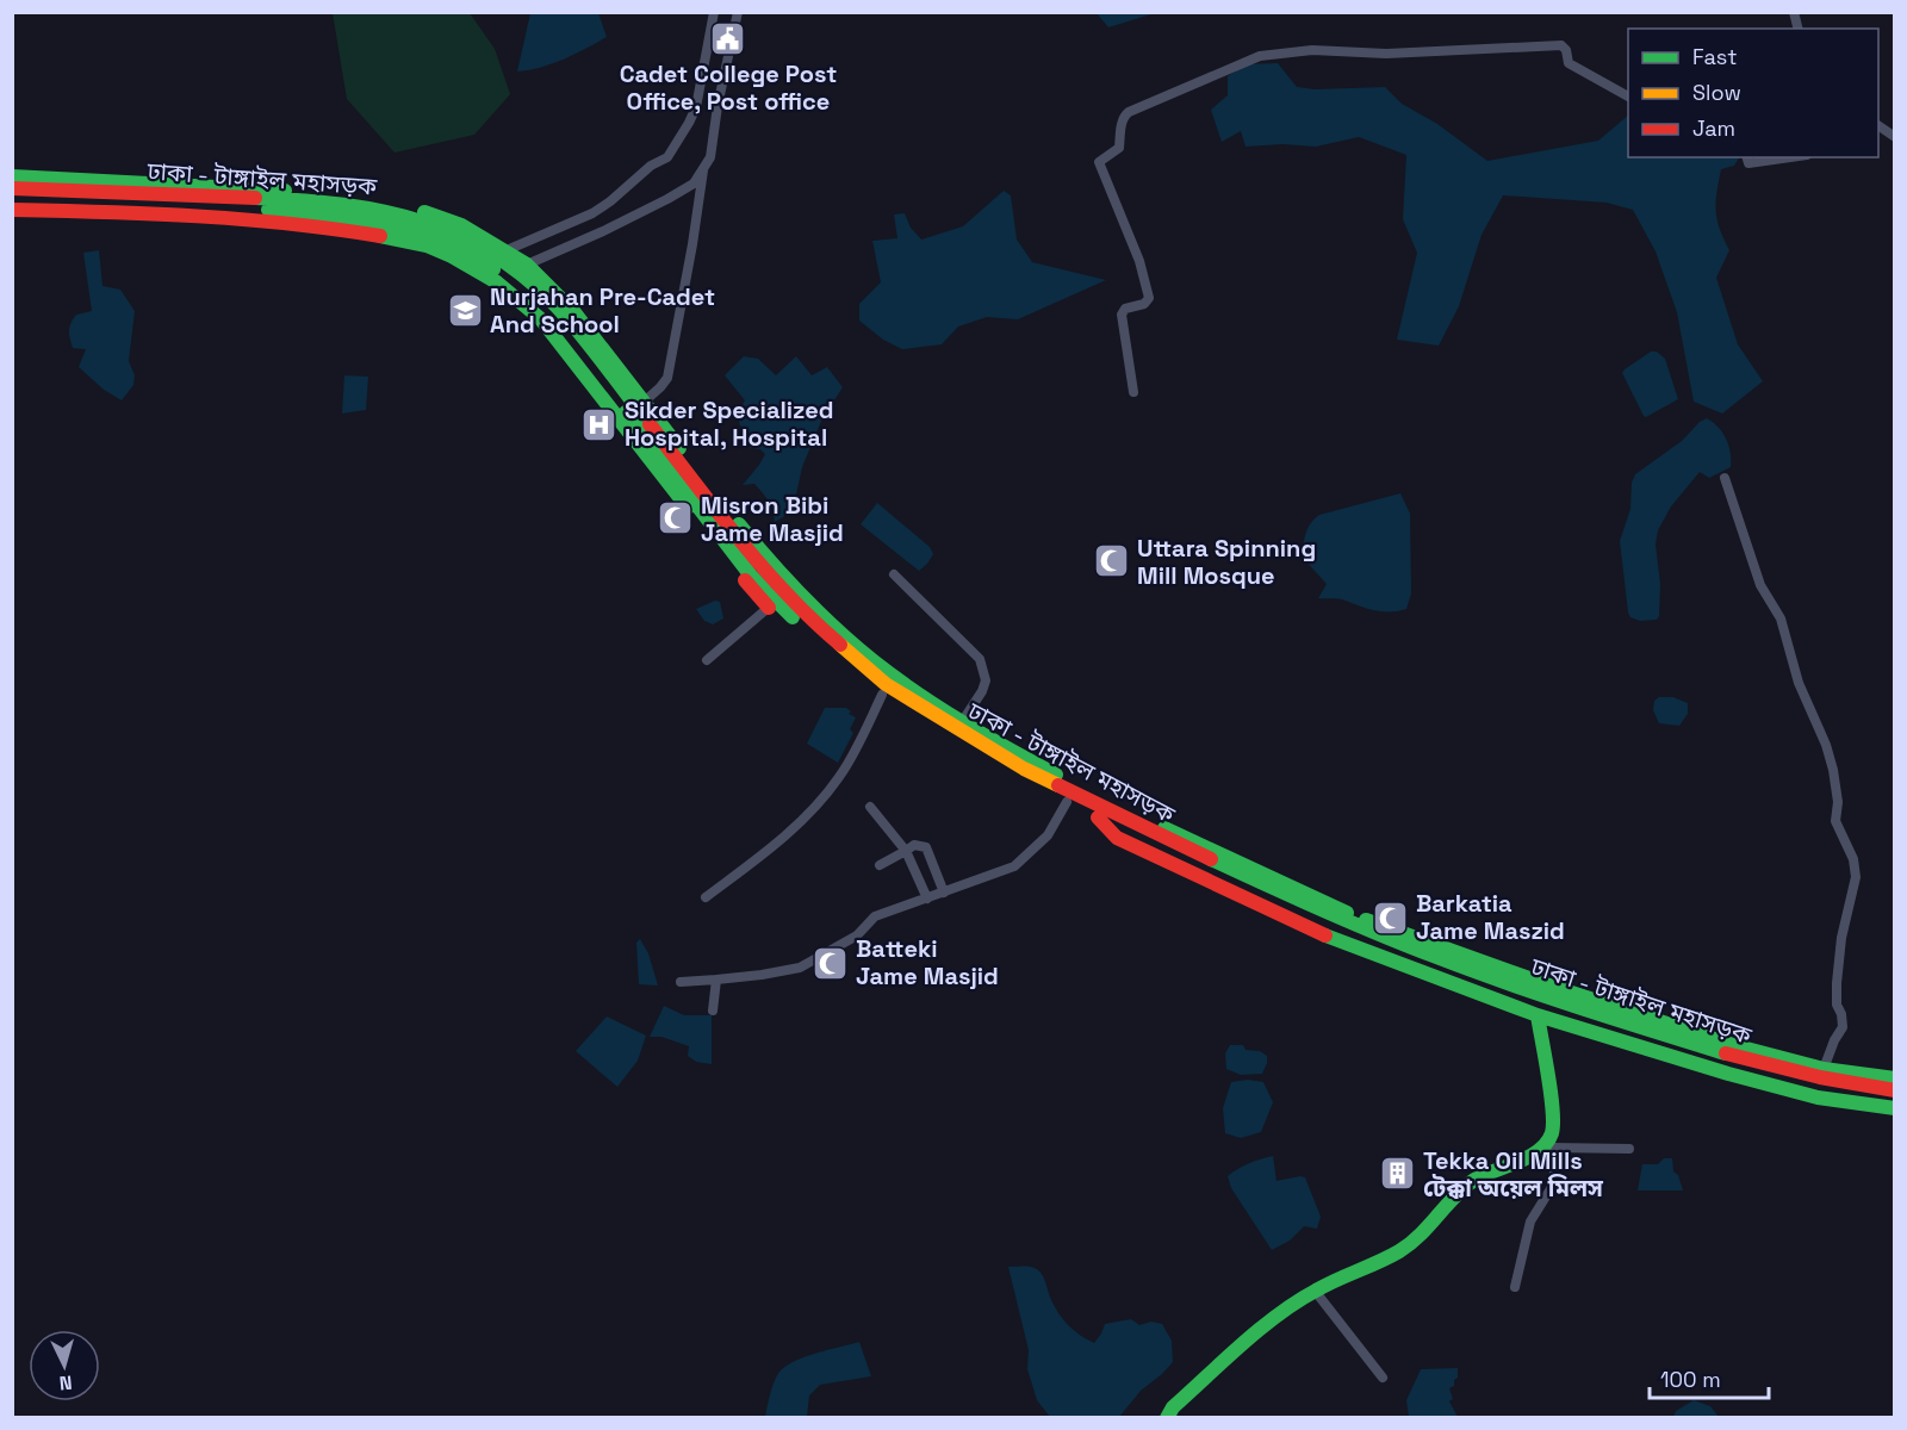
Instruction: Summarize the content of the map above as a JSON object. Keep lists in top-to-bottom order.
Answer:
{
  "streets": {
    "main road": ["ঢাকা - টাঙ্গাইল মহাসড়ক"]
  },
  "places": {
    "public building": ["Cadet College Post Office, Post office"],
    "school or university": ["Nurjahan Pre-Cadet And School"],
    "hospital": ["Sikder Specialized Hospital, Hospital"],
    "mosque": [
      "Misron Bibi Jame Masjid",
      "Uttara Spinning Mill Mosque",
      "Barkatia Jame Maszid",
      "Batteki Jame Masjid"
    ],
    "building": ["Tekka Oil Mills টেক্কা অয়েল মিলস"]
  },
  "legend": ["Fast", "Slow", "Jam"],
  "scale_bar": "100 m",
  "north": "bottom"
}
